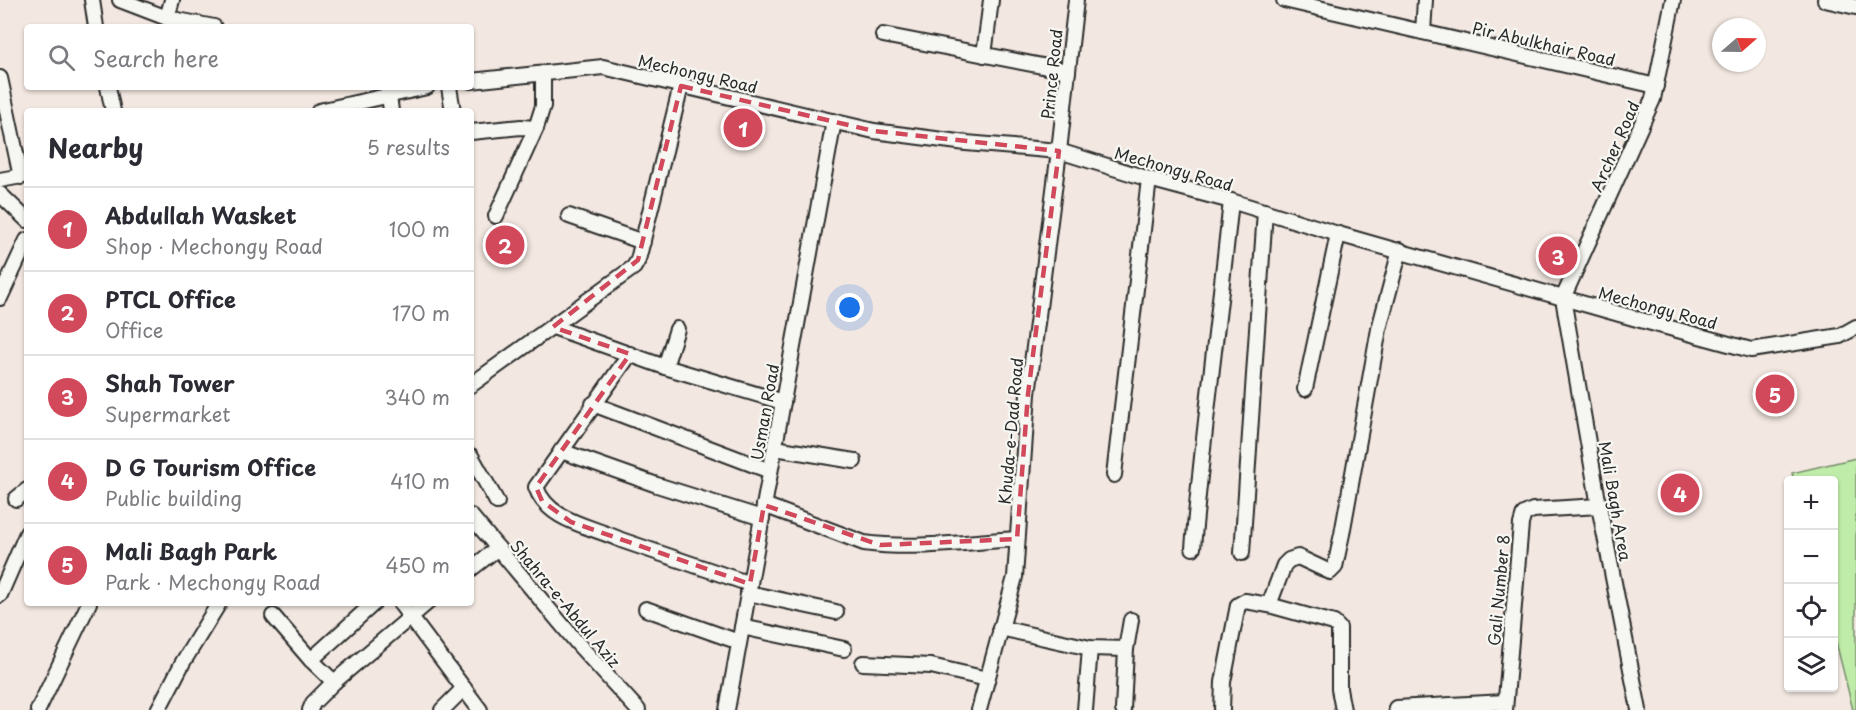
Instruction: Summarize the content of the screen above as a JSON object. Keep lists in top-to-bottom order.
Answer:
{
  "streets": {
    "street": [
      "Pir Abulkhair Road",
      "Mechongy Road",
      "Prince Road",
      "Archer Road",
      "Usman Road",
      "Khuda-e-Dad Road",
      "Mali Bagh Area",
      "Gali Number 8",
      "Shahra-e-Abdul Aziz"
    ]
  },
  "crossings": [
    ["Pir Abulkhair Road", "Archer Road"],
    ["Mechongy Road", "Prince Road"],
    ["Mechongy Road", "Archer Road"],
    ["Mechongy Road", "Usman Road"],
    ["Mechongy Road", "Khuda-e-Dad Road"],
    ["Mechongy Road", "Mali Bagh Area"],
    ["Prince Road", "Khuda-e-Dad Road"],
    ["Archer Road", "Mali Bagh Area"],
    ["Mali Bagh Area", "Gali Number 8"]
  ],
  "north": "right",
  "page": {
    "search": "Search here",
    "pins": [
      "1",
      "2",
      "3",
      "5",
      "4"
    ],
    "heading": ["Nearby", "5 results"],
    "list": [
      {
        "mark": "1",
        "name": "Abdullah Wasket",
        "note": "Shop · Mechongy Road",
        "value": "100 m"
      },
      {
        "mark": "2",
        "name": "PTCL Office",
        "note": "Office",
        "value": "170 m"
      },
      {
        "mark": "3",
        "name": "Shah Tower",
        "note": "Supermarket",
        "value": "340 m"
      },
      {
        "mark": "4",
        "name": "D G Tourism Office",
        "note": "Public building",
        "value": "410 m"
      },
      {
        "mark": "5",
        "name": "Mali Bagh Park",
        "note": "Park · Mechongy Road",
        "value": "450 m"
      }
    ],
    "map_buttons": ["+", "−"]
  }
}
